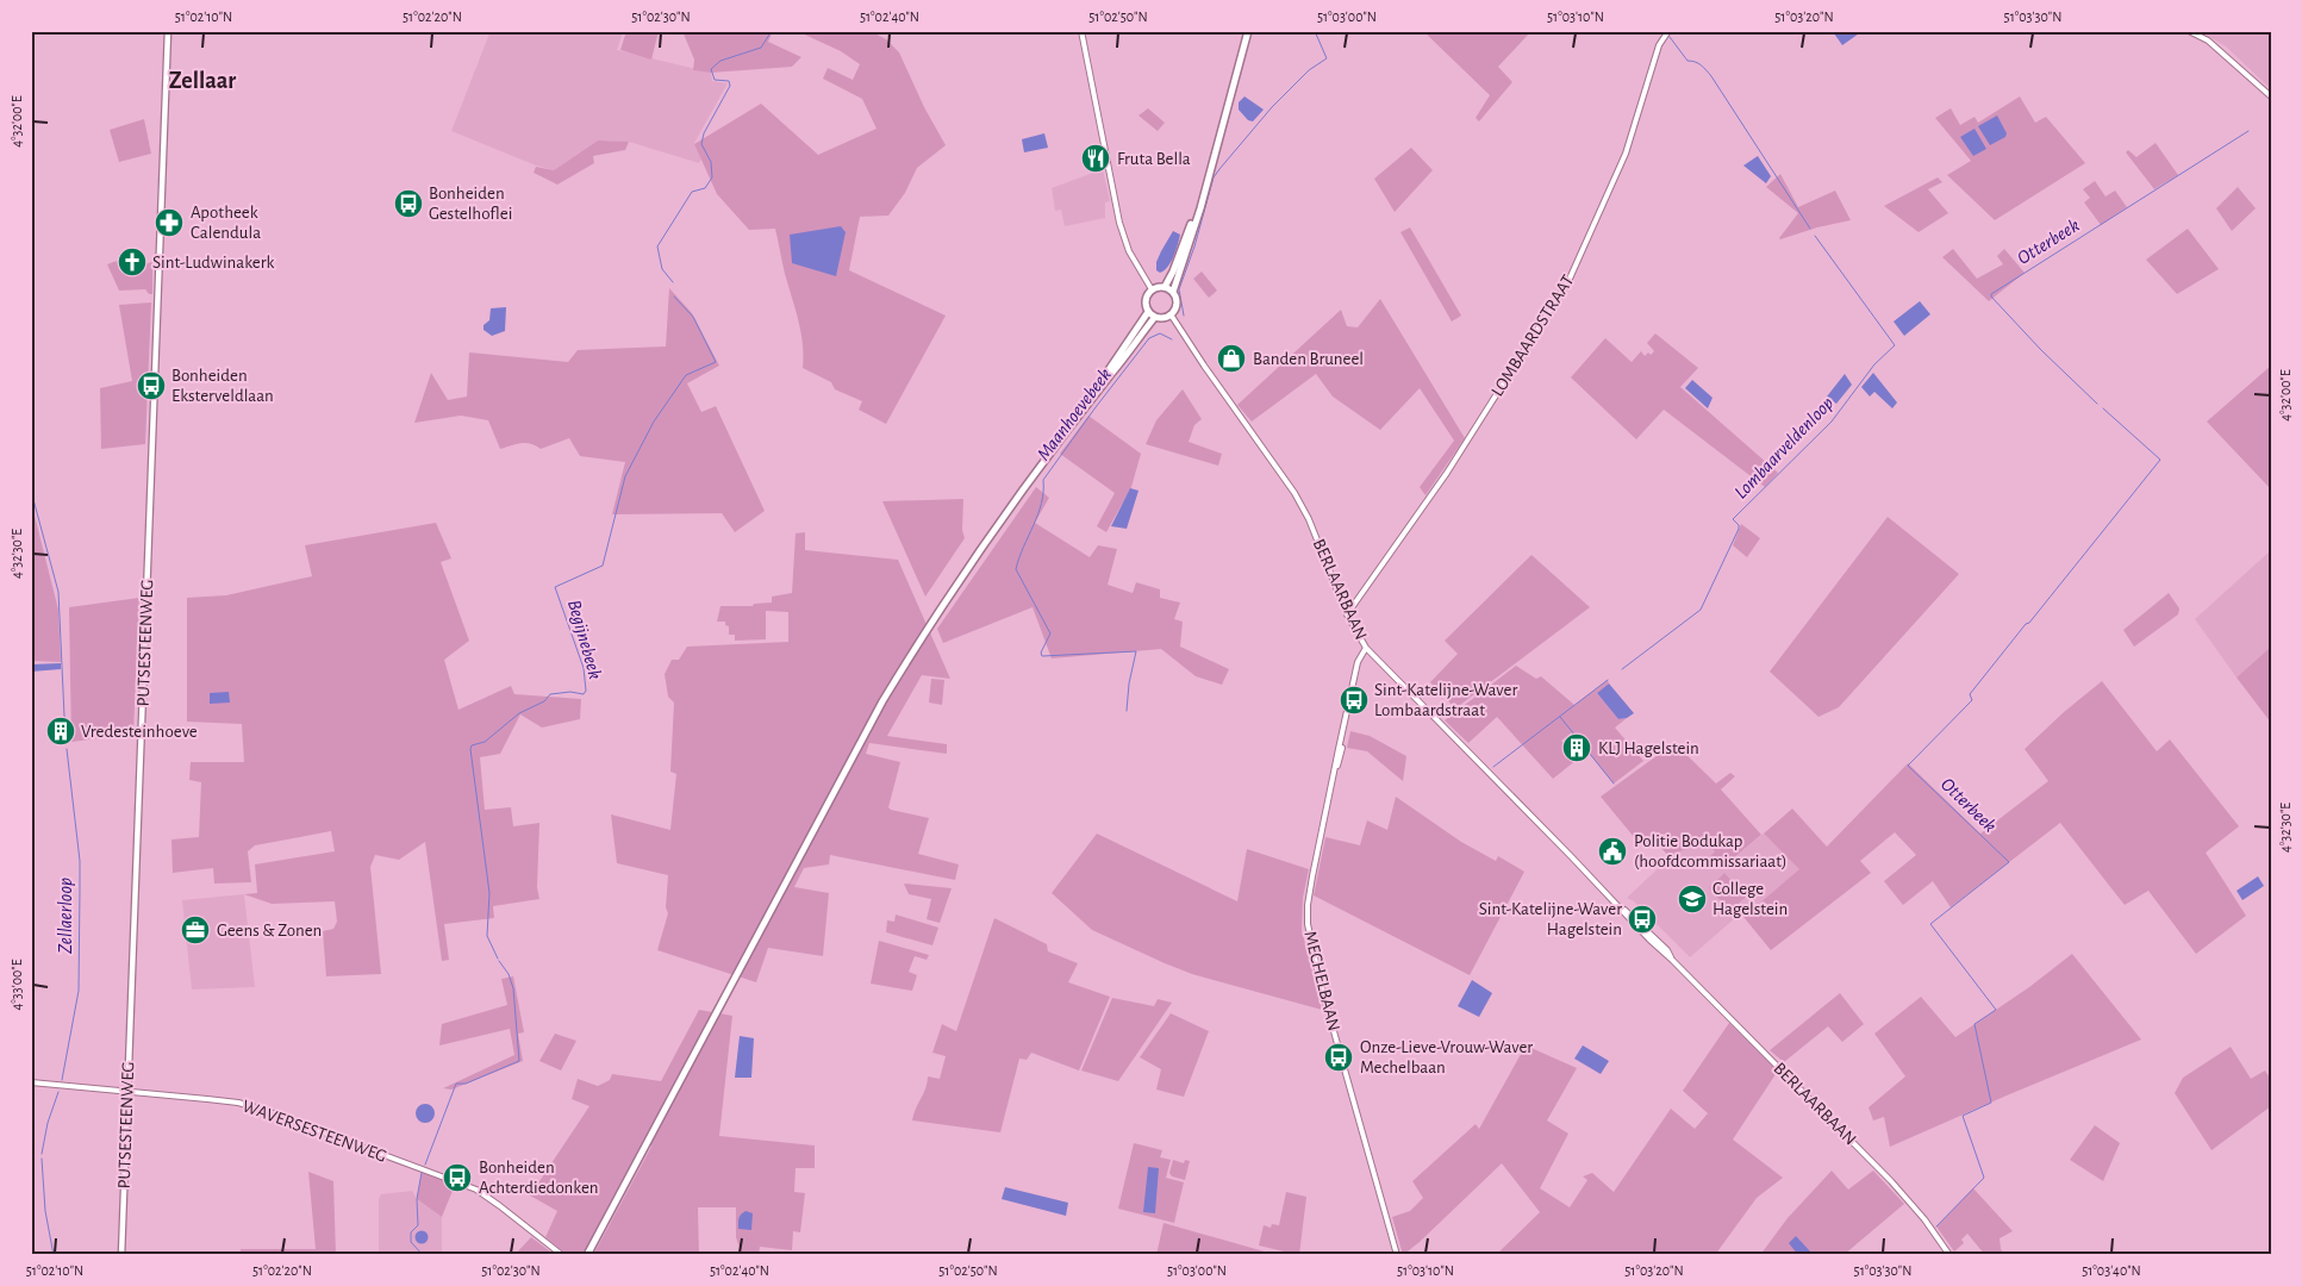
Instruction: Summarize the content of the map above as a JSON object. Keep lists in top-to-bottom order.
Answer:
{
  "streets": {
    "main road": ["PUTSESTEENWEG"],
    "street": [
      "LOMBAARDSTRAAT",
      "BERLAARBAAN",
      "MECHELBAAN",
      "WAVERSESTEENWEG"
    ]
  },
  "crossings": [
    ["LOMBAARDSTRAAT", "BERLAARBAAN"],
    ["BERLAARBAAN", "MECHELBAAN"],
    ["PUTSESTEENWEG", "WAVERSESTEENWEG"]
  ],
  "districts": ["Zellaar"],
  "water": [
    "Otterbeek",
    "Maanhoevebeek",
    "Lombaarveldenloop",
    "Begijnebeek",
    "Zellaerloop"
  ],
  "places": {
    "restaurant": ["Fruta Bella"],
    "bus stop": [
      "Bonheiden Gestelhoflei",
      "Bonheiden Eksterveldlaan",
      "Sint-Katelijne-Waver Lombaardstraat",
      "Sint-Katelijne-Waver Hagelstein",
      "Onze-Lieve-Vrouw-Waver Mechelbaan",
      "Bonheiden Achterdiedonken"
    ],
    "pharmacy": ["Apotheek Calendula"],
    "church": ["Sint-Ludwinakerk"],
    "shop": ["Banden Bruneel"],
    "building": ["Vredesteinhoeve", "KLJ Hagelstein"],
    "public building": ["Politie Bodukap (hoofdcommissariaat)"],
    "school or university": ["College Hagelstein"],
    "office": ["Geens & Zonen"]
  },
  "coordinates": [
    "51°02'10\"N",
    "51°02'20\"N",
    "51°02'30\"N",
    "51°02'40\"N",
    "51°02'50\"N",
    "51°03'00\"N",
    "51°03'10\"N",
    "51°03'20\"N",
    "51°03'30\"N",
    "4°32'00\"E",
    "4°32'30\"E",
    "4°33'00\"E",
    "51°03'40\"N"
  ]
}
